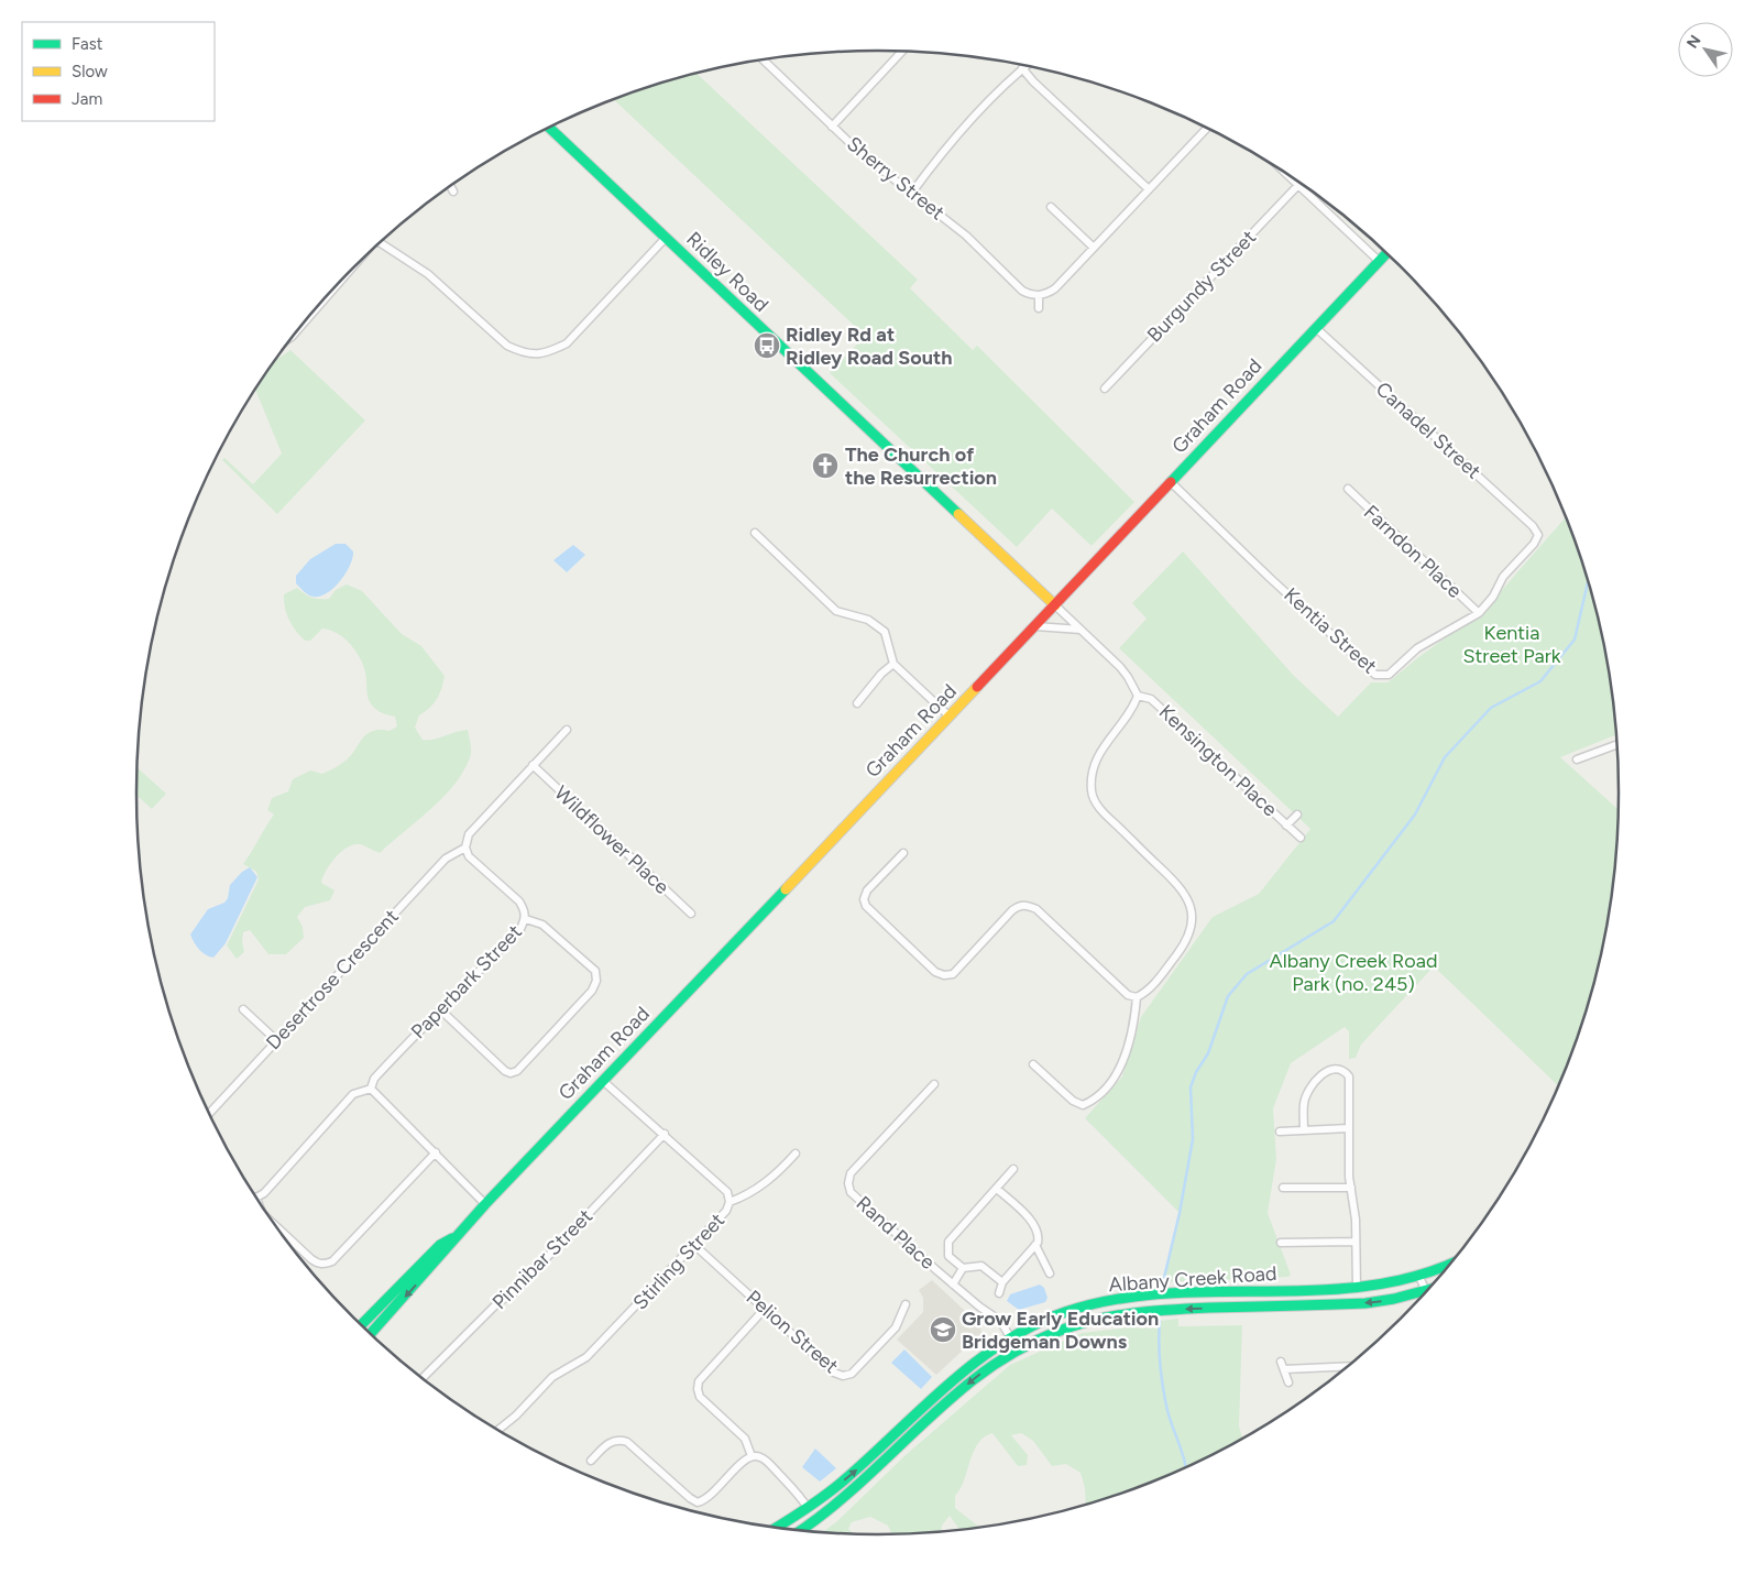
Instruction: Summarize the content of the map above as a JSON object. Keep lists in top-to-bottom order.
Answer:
{
  "streets": {
    "street": [
      "Sherry Street",
      "Ridley Road",
      "Burgundy Street",
      "Graham Road",
      "Canadel Street",
      "Farndon Place",
      "Kentia Street",
      "Kensington Place",
      "Wildflower Place",
      "Desertrose Crescent",
      "Paperbark Street",
      "Rand Place",
      "Pinnibar Street",
      "Stirling Street",
      "Albany Creek Road",
      "Pelion Street"
    ]
  },
  "crossings": [
    ["Ridley Road", "Graham Road"],
    ["Ridley Road", "Kensington Place"],
    ["Graham Road", "Canadel Street"],
    ["Graham Road", "Kentia Street"],
    ["Graham Road", "Kensington Place"],
    ["Graham Road", "Stirling Street"],
    ["Canadel Street", "Kentia Street"],
    ["Farndon Place", "Kentia Street"],
    ["Desertrose Crescent", "Paperbark Street"],
    ["Rand Place", "Albany Creek Road"],
    ["Pinnibar Street", "Stirling Street"],
    ["Stirling Street", "Pelion Street"]
  ],
  "parks": ["Kentia Street Park", "Albany Creek Road Park (no. 245)"],
  "places": {
    "bus stop": ["Ridley Rd at Ridley Road South"],
    "church": ["The Church of the Resurrection"],
    "school or university": ["Grow Early Education Bridgeman Downs"]
  },
  "legend": ["Fast", "Slow", "Jam"],
  "north": "top left"
}
